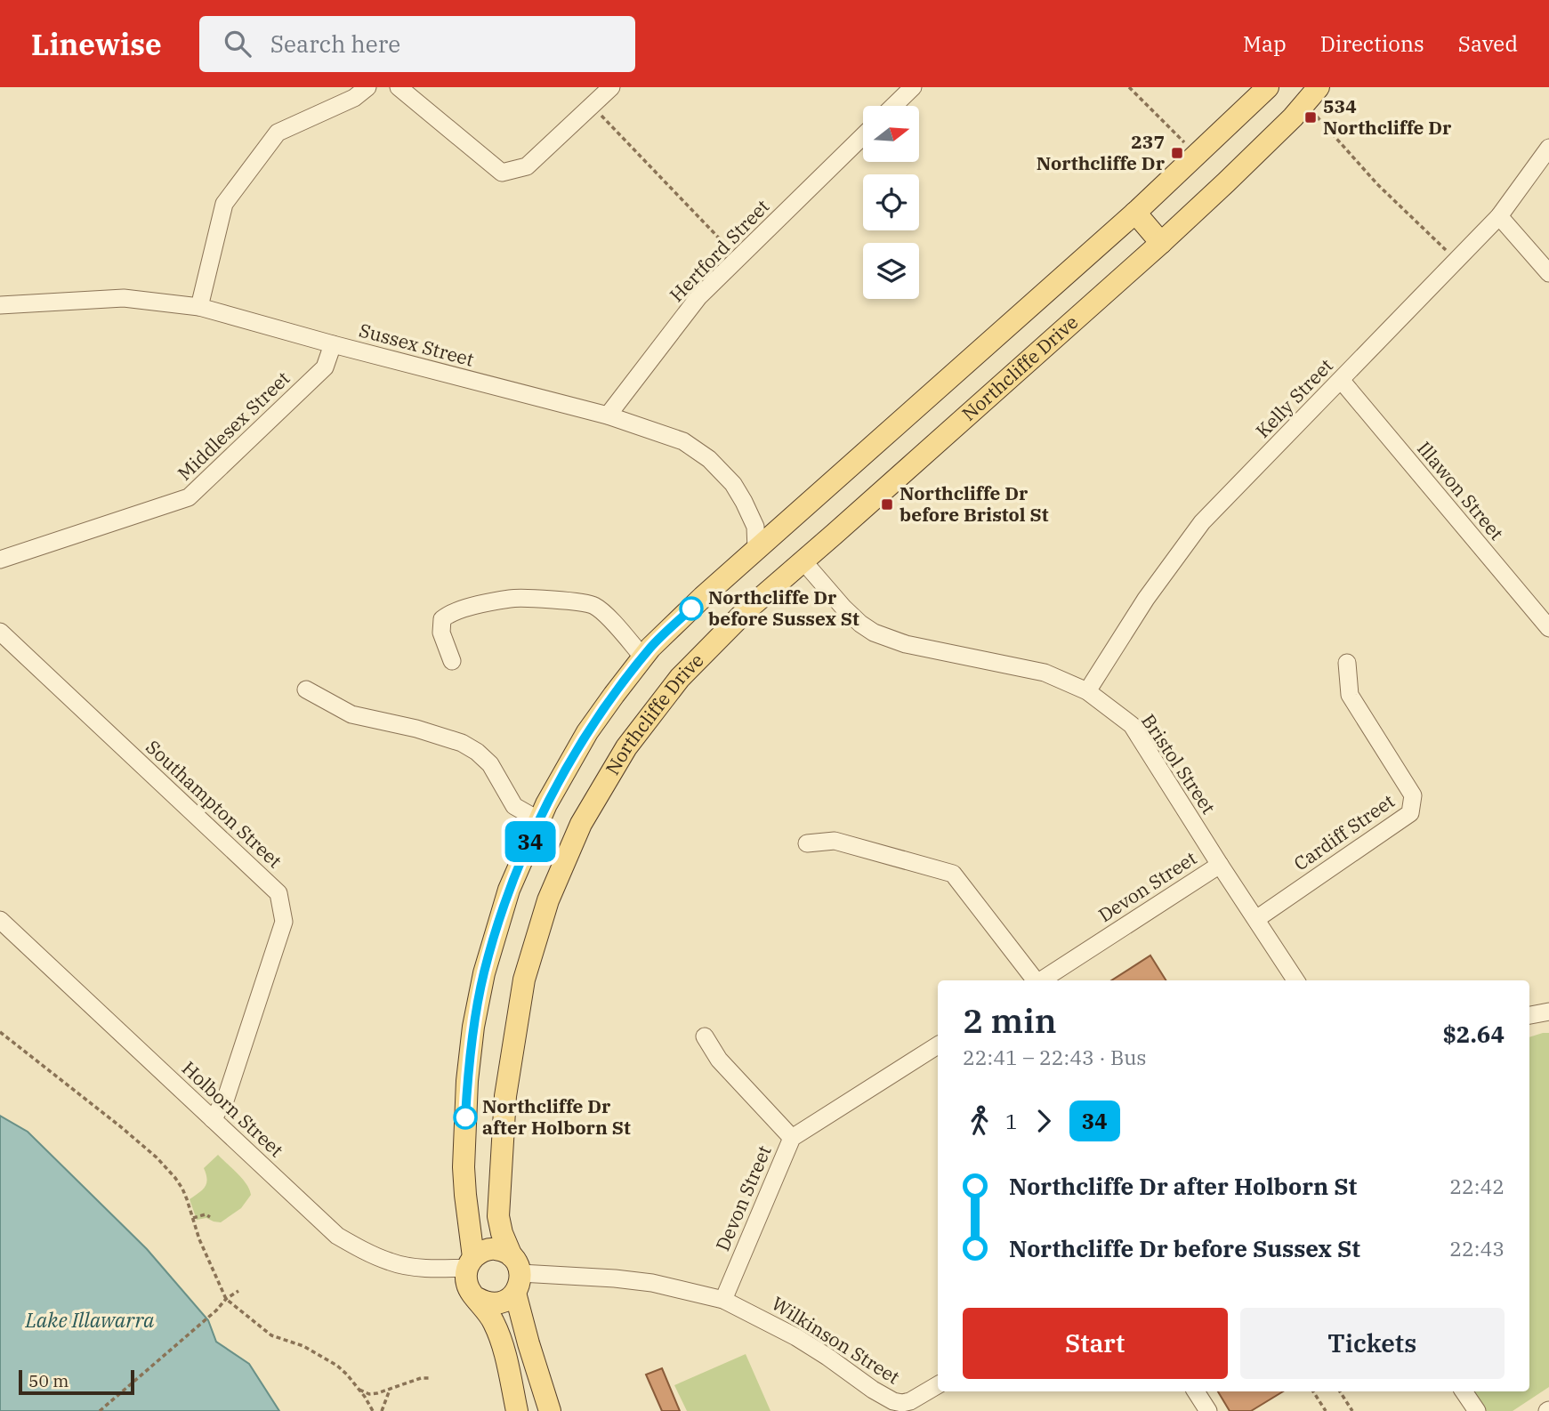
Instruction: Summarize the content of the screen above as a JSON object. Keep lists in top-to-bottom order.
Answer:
{
  "streets": {
    "main road": ["Northcliffe Drive"],
    "street": [
      "Hertford Street",
      "Sussex Street",
      "Kelly Street",
      "Middlesex Street",
      "Illawon Street",
      "Bristol Street",
      "Southampton Street",
      "Cardiff Street",
      "Devon Street",
      "Holborn Street",
      "Wilkinson Street"
    ]
  },
  "crossings": [
    ["Hertford Street", "Sussex Street"],
    ["Sussex Street", "Middlesex Street"],
    ["Northcliffe Drive", "Bristol Street"],
    ["Northcliffe Drive", "Holborn Street"],
    ["Northcliffe Drive", "Wilkinson Street"],
    ["Kelly Street", "Illawon Street"],
    ["Kelly Street", "Bristol Street"],
    ["Bristol Street", "Cardiff Street"],
    ["Bristol Street", "Devon Street"],
    ["Southampton Street", "Holborn Street"],
    ["Devon Street", "Wilkinson Street"],
    ["Holborn Street", "Wilkinson Street"]
  ],
  "water": ["Lake Illawarra"],
  "places": {
    "transit": ["534 Northcliffe Dr", "237 Northcliffe Dr", "Northcliffe Dr before Bristol St"],
    "other": ["Northcliffe Dr before Sussex St", "Northcliffe Dr after Holborn St"]
  },
  "lines": ["bus line 34"],
  "scale_bar": "50 m",
  "north": "right",
  "page": {
    "header": "Linewise",
    "search": "Search here",
    "nav": ["Map", "Directions", "Saved"],
    "on_map": "34",
    "heading": ["2 min", "22:41 – 22:43 · Bus", "$2.64"],
    "legs": ["1", "34"],
    "list": [
      {
        "name": "Northcliffe Dr after Holborn St",
        "value": "22:42"
      },
      {
        "name": "Northcliffe Dr before Sussex St",
        "value": "22:43"
      }
    ],
    "buttons": ["Start", "Tickets"],
    "scale": "50 m"
  }
}
